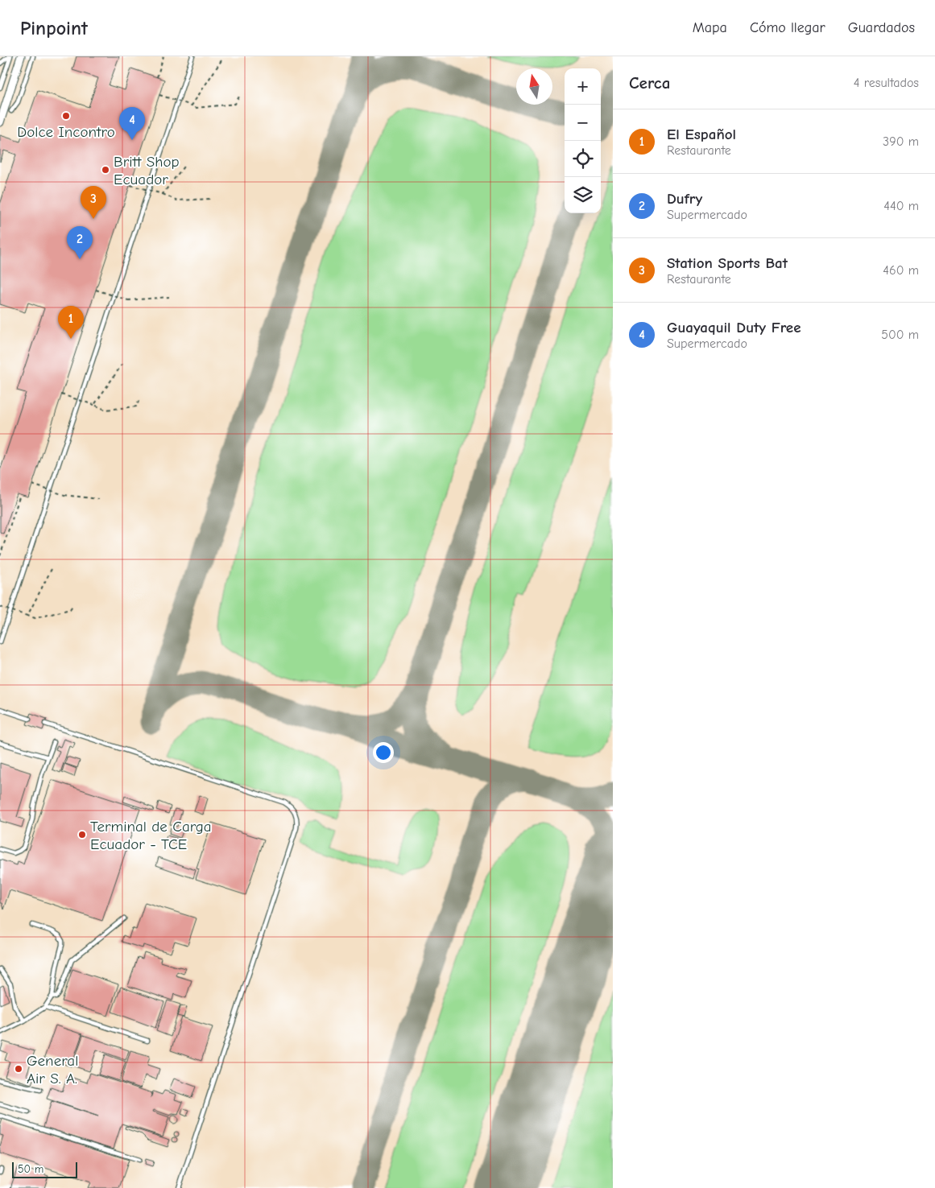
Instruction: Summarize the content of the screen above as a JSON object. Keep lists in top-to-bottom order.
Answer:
{
  "places": [
    "Dolce Incontro",
    "Britt Shop Ecuador",
    "Terminal de Carga Ecuador - TCE",
    "General Air S. A."
  ],
  "scale_bar": "50 m",
  "north": "top",
  "page": {
    "header": "Pinpoint",
    "nav": ["Mapa", "Cómo llegar", "Guardados"],
    "heading": ["Cerca", "4 resultados"],
    "map_buttons": ["+", "−"],
    "pins": [
      "4",
      "3",
      "2",
      "1"
    ],
    "list": [
      {
        "mark": "1",
        "name": "El Español",
        "note": "Restaurante",
        "value": "390 m"
      },
      {
        "mark": "2",
        "name": "Dufry",
        "note": "Supermercado",
        "value": "440 m"
      },
      {
        "mark": "3",
        "name": "Station Sports Bat",
        "note": "Restaurante",
        "value": "460 m"
      },
      {
        "mark": "4",
        "name": "Guayaquil Duty Free",
        "note": "Supermercado",
        "value": "500 m"
      }
    ],
    "scale": "50 m"
  }
}
